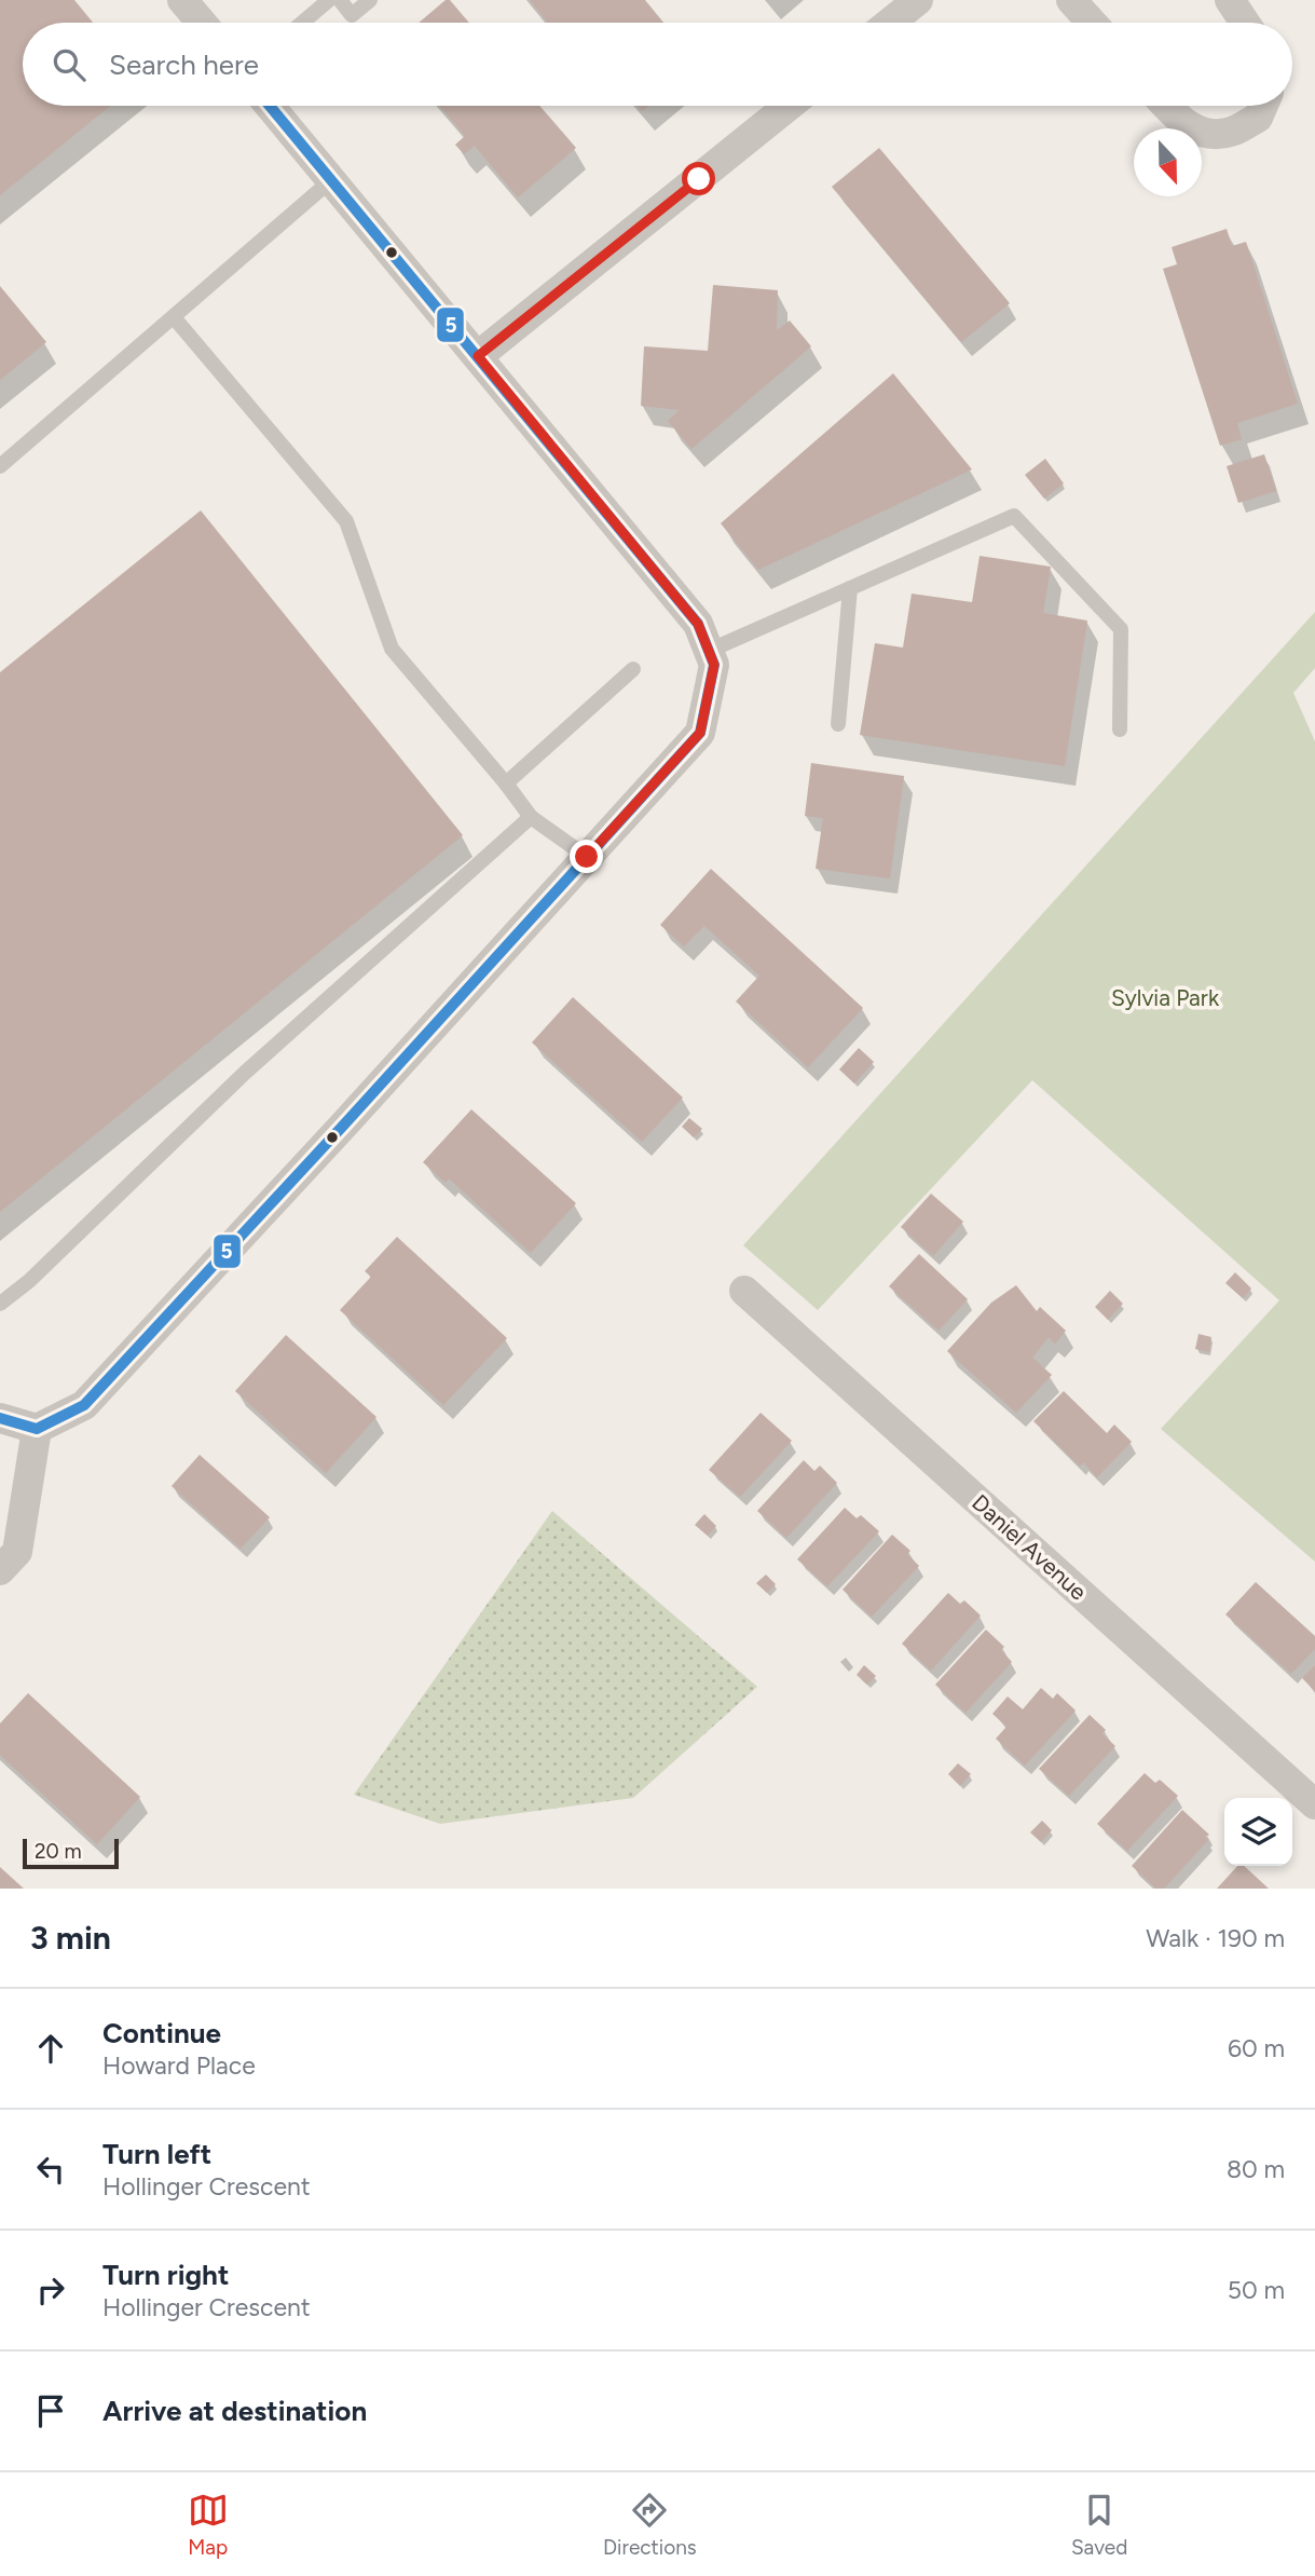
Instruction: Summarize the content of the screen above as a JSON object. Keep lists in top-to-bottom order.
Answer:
{
  "streets": {
    "street": ["Daniel Avenue"]
  },
  "parks": ["Sylvia Park"],
  "lines": ["transit line 5"],
  "scale_bar": "20 m",
  "north": "bottom",
  "page": {
    "search": "Search here",
    "scale": "20 m",
    "heading": ["3 min", "Walk · 190 m"],
    "list": [
      ["Continue", "Howard Place", "60 m"],
      ["Turn left", "Hollinger Crescent", "80 m"],
      ["Turn right", "Hollinger Crescent", "50 m"],
      "Arrive at destination"
    ],
    "nav": ["Map", "Directions", "Saved"]
  }
}
